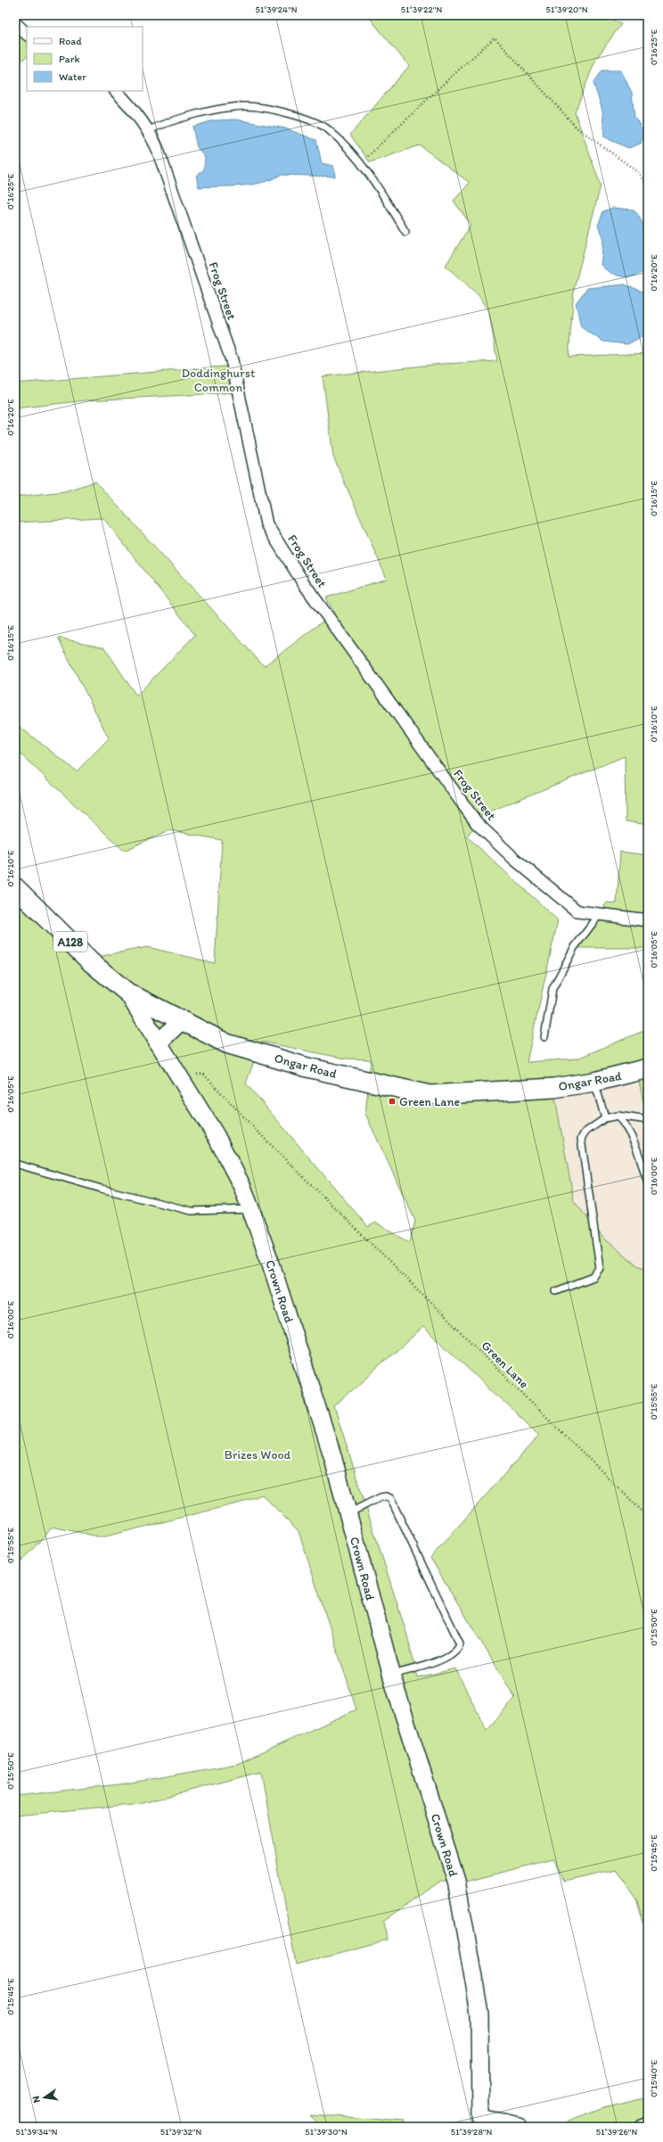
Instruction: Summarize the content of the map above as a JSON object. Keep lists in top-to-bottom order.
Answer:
{
  "streets": {
    "main road": ["A128", "Ongar Road"],
    "street": ["Frog Street", "Crown Road"],
    "path": ["Green Lane"]
  },
  "crossings": [
    ["Ongar Road", "Crown Road"],
    ["Crown Road", "Green Lane"]
  ],
  "parks": ["Doddinghurst Common", "Brizes Wood"],
  "places": {
    "transit": ["Green Lane"]
  },
  "legend": ["Road", "Park", "Water"],
  "north": "left",
  "coordinates": [
    "51°39'24\"N",
    "51°39'22\"N",
    "51°39'20\"N",
    "0°16'25\"E",
    "0°16'20\"E",
    "0°16'15\"E",
    "0°16'10\"E",
    "0°16'05\"E",
    "0°16'00\"E",
    "0°15'55\"E",
    "0°15'50\"E",
    "0°15'45\"E",
    "0°15'40\"E",
    "51°39'34\"N",
    "51°39'32\"N",
    "51°39'30\"N",
    "51°39'28\"N",
    "51°39'26\"N"
  ]
}
